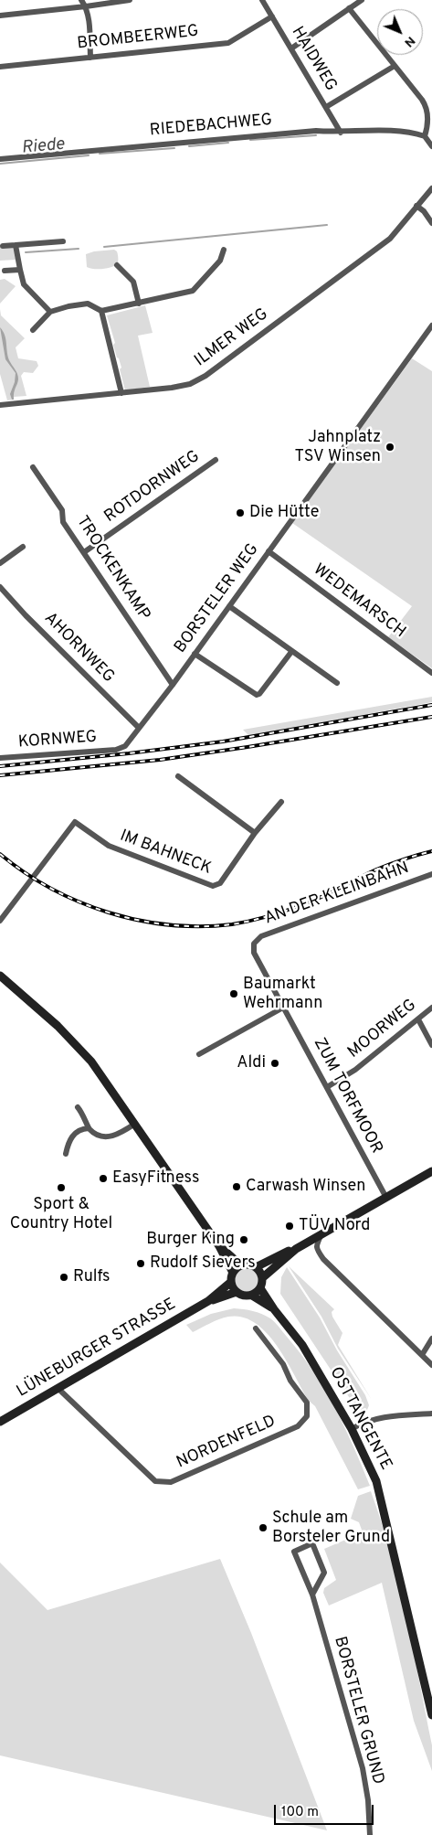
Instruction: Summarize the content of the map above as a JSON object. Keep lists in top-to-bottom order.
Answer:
{
  "streets": {
    "main road": ["LÜNEBURGER STRASSE", "OSTTANGENTE"],
    "street": [
      "BROMBEERWEG",
      "HAIDWEG",
      "RIEDEBACHWEG",
      "ILMER WEG",
      "ROTDORNWEG",
      "TROCKENKAMP",
      "BORSTELER WEG",
      "WEDEMARSCH",
      "AHORNWEG",
      "KORNWEG",
      "IM BAHNECK",
      "AN DER KLEINBAHN",
      "MOORWEG",
      "ZUM TORFMOOR",
      "NORDENFELD",
      "BORSTELER GRUND"
    ]
  },
  "crossings": [
    ["BROMBEERWEG", "HAIDWEG"],
    ["HAIDWEG", "RIEDEBACHWEG"],
    ["ROTDORNWEG", "TROCKENKAMP"],
    ["TROCKENKAMP", "BORSTELER WEG"],
    ["BORSTELER WEG", "WEDEMARSCH"],
    ["BORSTELER WEG", "AHORNWEG"],
    ["BORSTELER WEG", "KORNWEG"],
    ["AN DER KLEINBAHN", "ZUM TORFMOOR"],
    ["MOORWEG", "ZUM TORFMOOR"],
    ["LÜNEBURGER STRASSE", "OSTTANGENTE"],
    ["LÜNEBURGER STRASSE", "NORDENFELD"]
  ],
  "water": ["Riede"],
  "places": [
    "Jahnplatz TSV Winsen",
    "Die Hütte",
    "Baumarkt Wehrmann",
    "Aldi",
    "EasyFitness",
    "Carwash Winsen",
    "Sport & Country Hotel",
    "TÜV Nord",
    "Burger King",
    "Rudolf Sievers",
    "Rulfs",
    "Schule am Borsteler Grund"
  ],
  "scale_bar": "100 m",
  "north": "bottom right"
}
